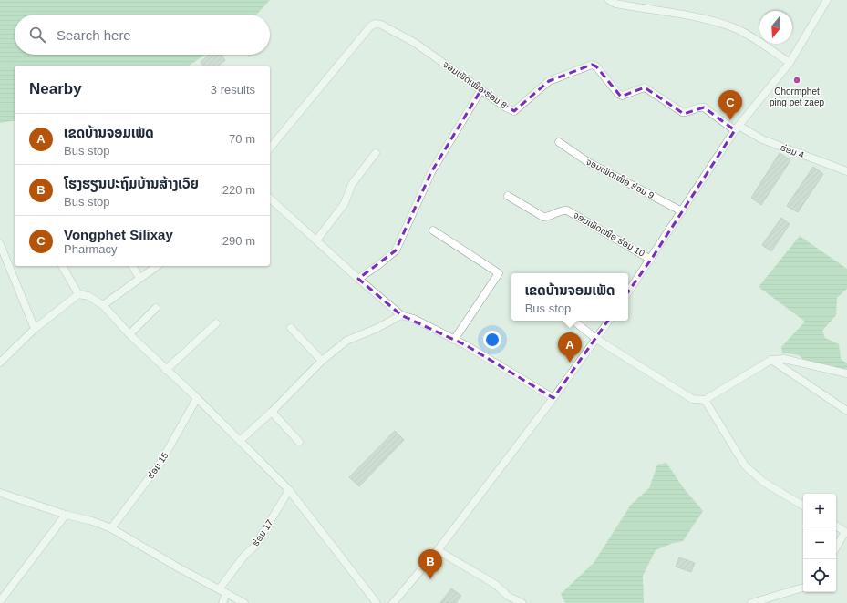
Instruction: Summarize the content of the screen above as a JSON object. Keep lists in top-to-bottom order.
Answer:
{
  "streets": {
    "street": [
      "ຈອມເພັດເໜືອ ຮ່ອມ 8",
      "ຮ່ອມ 4",
      "ຈອມເພັດເໜືອ ຮ່ອມ 9",
      "ຈອມເພັດເໜືອ ຮ່ອມ 10",
      "ຮ່ອມ 15",
      "ຮ່ອມ 17"
    ]
  },
  "crossings": [
    ["ຈອມເພັດເໜືອ ຮ່ອມ 8", "ຮ່ອມ 4"]
  ],
  "places": ["Chormphet ping pet zaep"],
  "north": "bottom",
  "page": {
    "search": "Search here",
    "heading": ["Nearby", "3 results"],
    "pins": ["C", "A", "B"],
    "list": [
      {
        "mark": "A",
        "name": "ເຂດບ້ານຈອມເພັດ",
        "note": "Bus stop",
        "value": "70 m"
      },
      {
        "mark": "B",
        "name": "ໂຮງຮຽນປະຖົມບ້ານສ້າງເວົຍ",
        "note": "Bus stop",
        "value": "220 m"
      },
      {
        "mark": "C",
        "name": "Vongphet Silixay",
        "note": "Pharmacy",
        "value": "290 m"
      }
    ],
    "popup": ["ເຂດບ້ານຈອມເພັດ", "Bus stop"],
    "map_buttons": ["+", "−"]
  }
}
